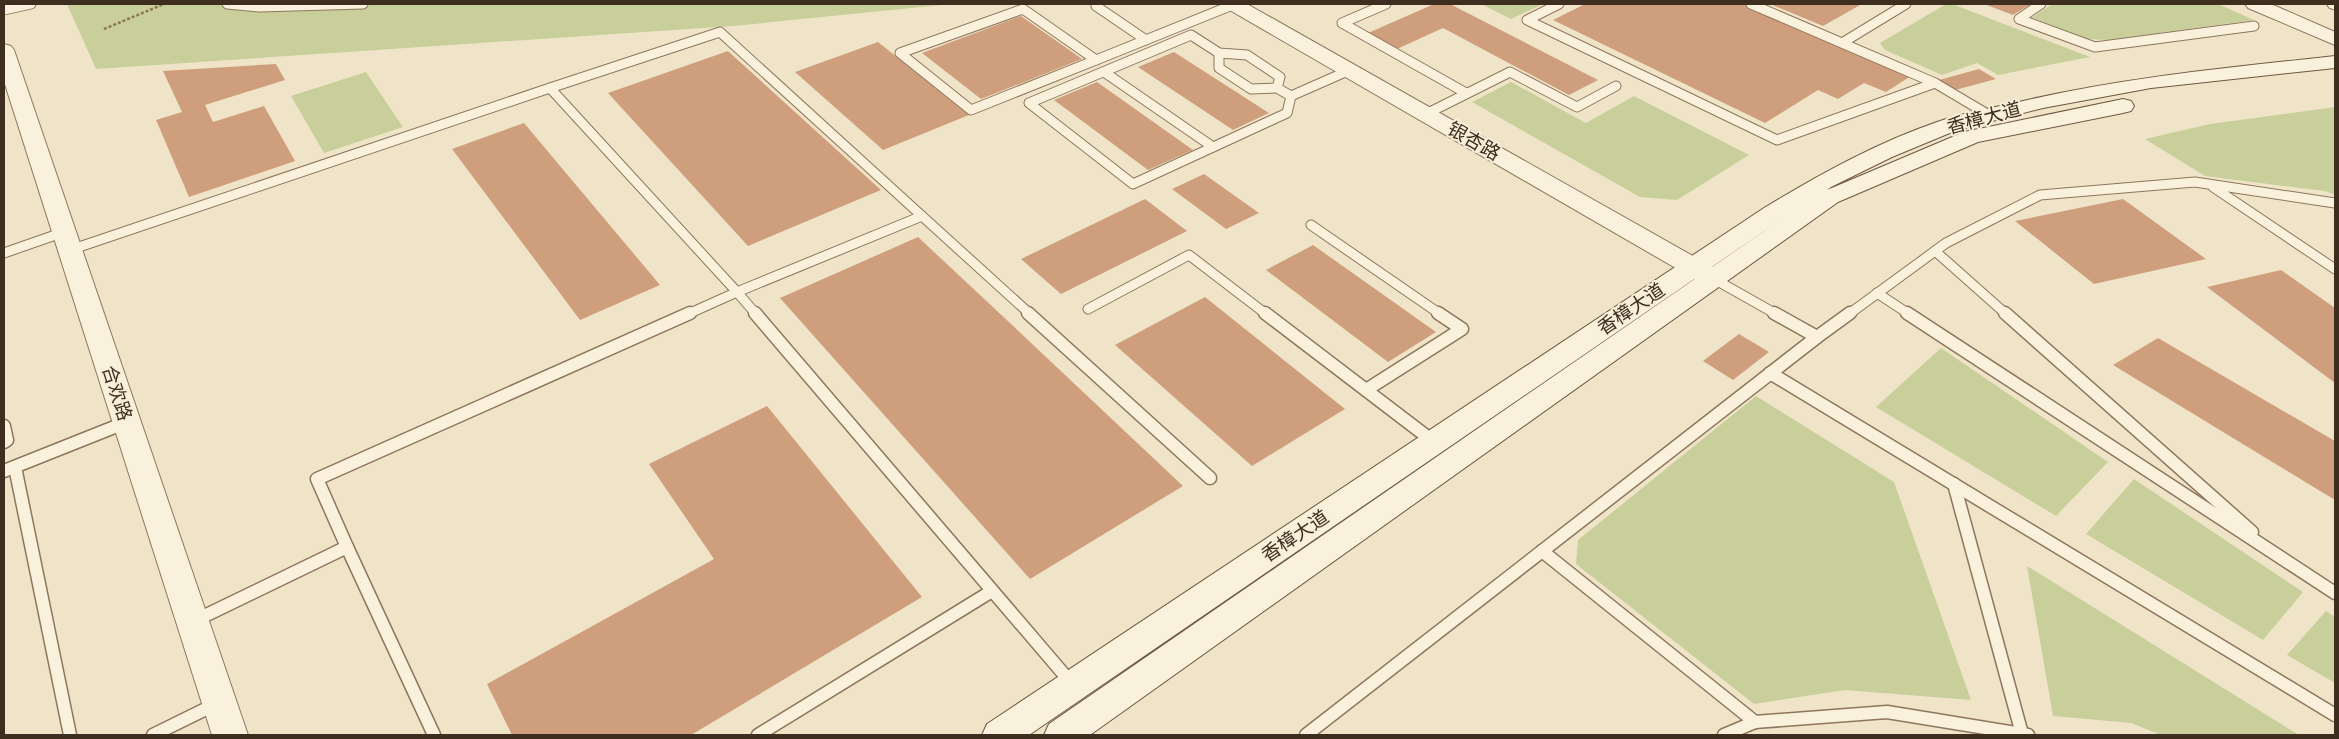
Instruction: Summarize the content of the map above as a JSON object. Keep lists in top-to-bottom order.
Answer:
{
  "streets": {
    "main road": ["香樟大道", "银杏路", "合欢路"]
  },
  "crossings": [
    ["香樟大道", "银杏路"]
  ]
}
